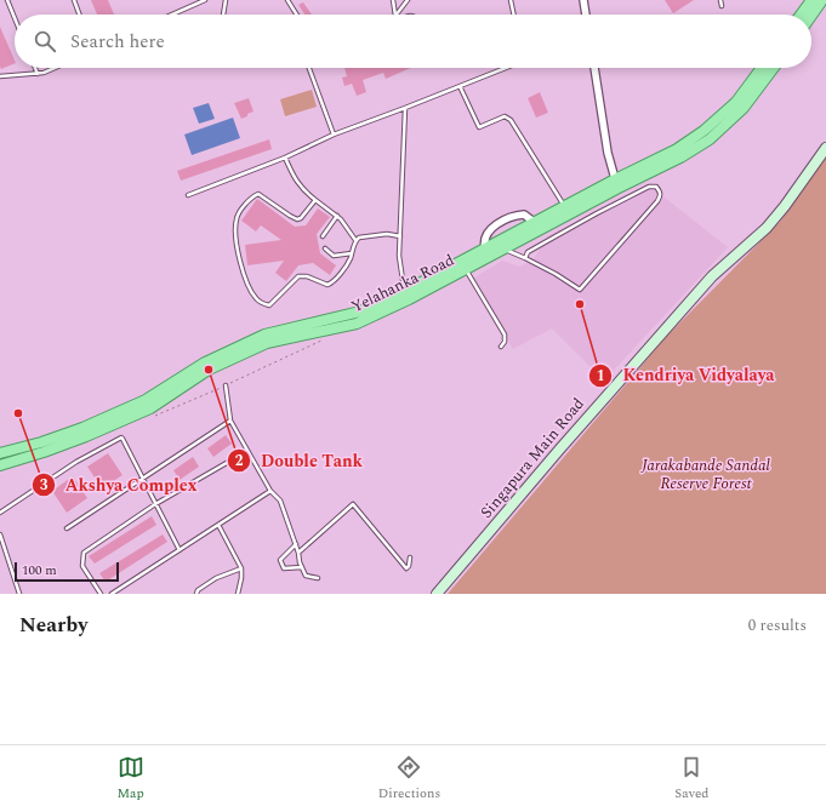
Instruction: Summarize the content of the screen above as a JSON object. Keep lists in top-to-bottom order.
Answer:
{
  "streets": {
    "main road": ["Yelahanka Road"],
    "street": ["Singapura Main Road"]
  },
  "parks": ["Jarakabande Sandal Reserve Forest"],
  "places": ["Kendriya Vidyalaya", "Double Tank", "Akshya Complex"],
  "scale_bar": "100 m",
  "page": {
    "search": "Search here",
    "scale": "100 m",
    "heading": ["Nearby", "0 results"],
    "nav": ["Map", "Directions", "Saved"]
  }
}
